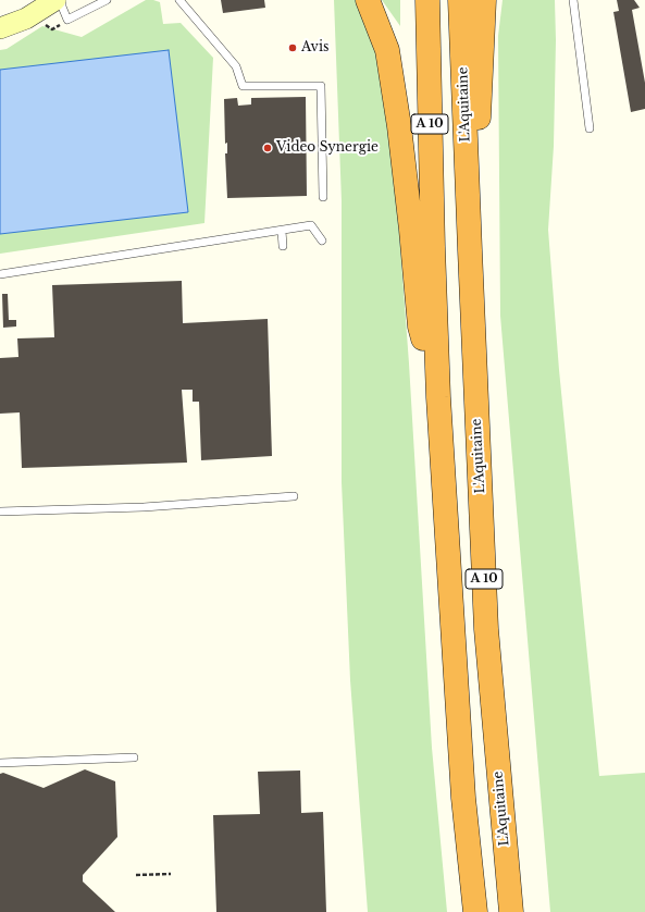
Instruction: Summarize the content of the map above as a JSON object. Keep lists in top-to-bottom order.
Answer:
{
  "streets": {
    "highway": ["L'Aquitaine", "A 10"]
  },
  "places": ["Avis", "Video Synergie"]
}
